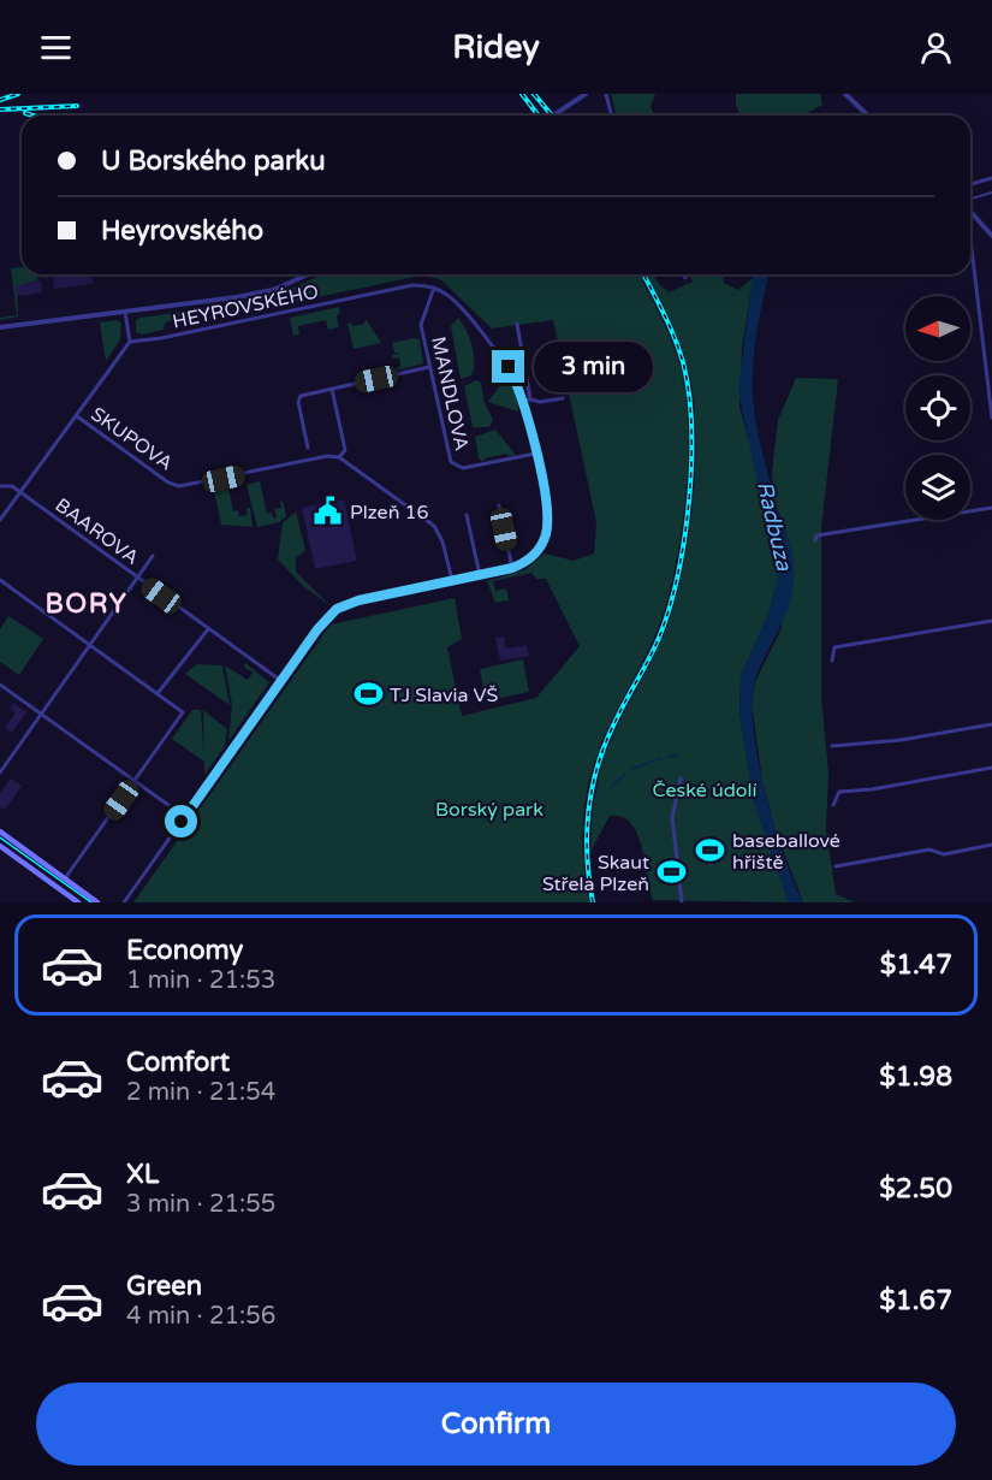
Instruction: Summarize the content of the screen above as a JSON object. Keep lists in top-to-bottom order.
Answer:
{
  "streets": {
    "street": [
      "HEYROVSKÉHO",
      "MANDLOVA",
      "SKUPOVA",
      "BAAROVA"
    ]
  },
  "crossings": [
    ["HEYROVSKÉHO", "MANDLOVA"]
  ],
  "districts": ["BORY"],
  "water": ["Radbuza"],
  "parks": ["České údolí", "Borský park"],
  "places": {
    "public building": ["Plzeň 16"],
    "sports": ["TJ Slavia VŠ", "baseballové hřiště", "Skaut Střela Plzeň"]
  },
  "north": "left",
  "page": {
    "header": "Ridey",
    "banner": ["U Borského parku", "Heyrovského"],
    "bubble": "3 min",
    "list": [
      {
        "name": "Economy",
        "note": "1 min · 21:53",
        "value": "$1.47"
      },
      {
        "name": "Comfort",
        "note": "2 min · 21:54",
        "value": "$1.98"
      },
      {
        "name": "XL",
        "note": "3 min · 21:55",
        "value": "$2.50"
      },
      {
        "name": "Green",
        "note": "4 min · 21:56",
        "value": "$1.67"
      }
    ],
    "buttons": "Confirm"
  }
}
